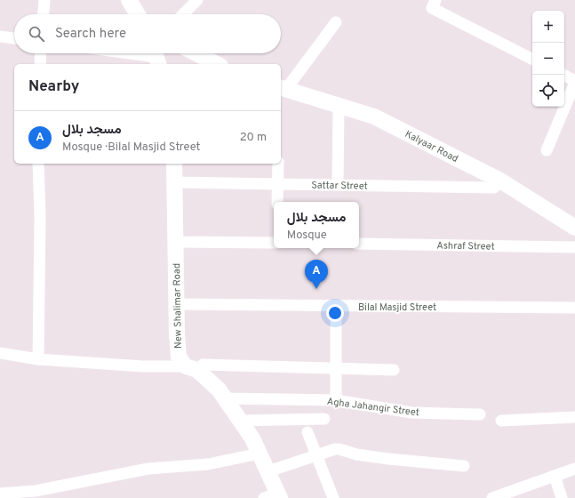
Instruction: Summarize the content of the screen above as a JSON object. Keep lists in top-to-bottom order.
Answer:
{
  "streets": {
    "street": [
      "Kalyaar Road",
      "Sattar Street",
      "Ashraf Street",
      "New Shalimar Road",
      "Bilal Masjid Street",
      "Agha Jahangir Street"
    ]
  },
  "crossings": [
    ["Kalyaar Road", "Sattar Street"],
    ["Sattar Street", "New Shalimar Road"],
    ["New Shalimar Road", "Bilal Masjid Street"],
    ["New Shalimar Road", "Agha Jahangir Street"]
  ],
  "page": {
    "map_buttons": ["+", "−"],
    "search": "Search here",
    "heading": "Nearby",
    "list": [
      {
        "mark": "A",
        "name": "مسجد بلال",
        "note": "Mosque · Bilal Masjid Street",
        "value": "20 m"
      }
    ],
    "popup": ["مسجد بلال", "Mosque"],
    "pins": "A"
  }
}
